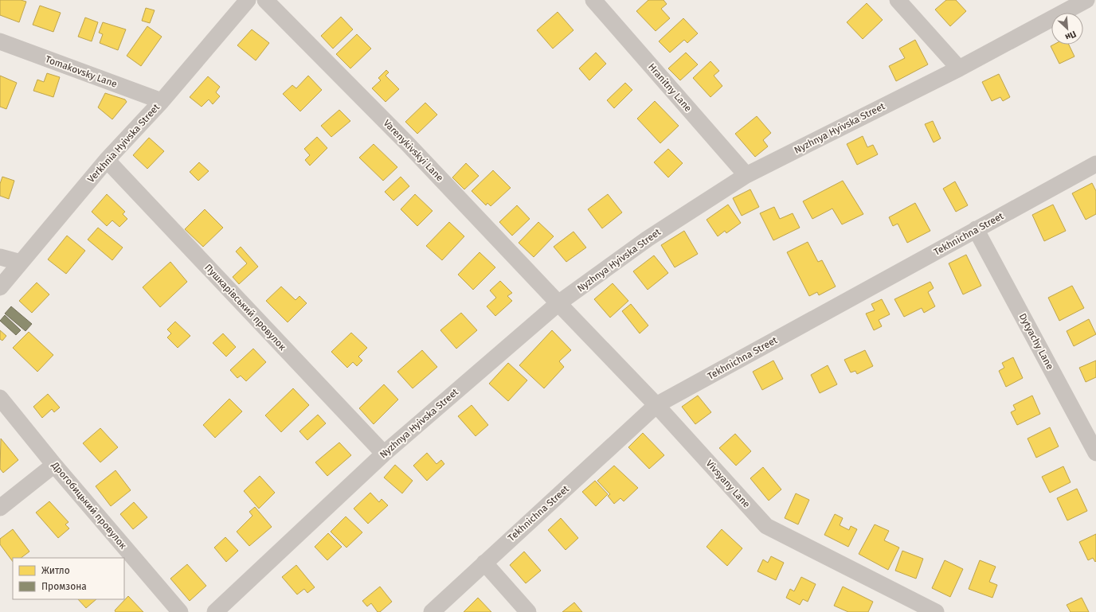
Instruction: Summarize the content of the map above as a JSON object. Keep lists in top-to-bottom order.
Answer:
{
  "streets": {
    "street": [
      "Tomakovsky Lane",
      "Hranitny Lane",
      "Nyzhnya Hyivska Street",
      "Verkhnia Hyivska Street",
      "Varenykivskyi Lane",
      "Tekhnichna Street",
      "Пушкарівський провулок",
      "Dytyachy Lane",
      "Vivsyany Lane",
      "Дрогобицький провулок"
    ]
  },
  "crossings": [
    ["Tomakovsky Lane", "Verkhnia Hyivska Street"],
    ["Hranitny Lane", "Nyzhnya Hyivska Street"],
    ["Nyzhnya Hyivska Street", "Varenykivskyi Lane"],
    ["Nyzhnya Hyivska Street", "Пушкарівський провулок"],
    ["Nyzhnya Hyivska Street", "Vivsyany Lane"],
    ["Verkhnia Hyivska Street", "Пушкарівський провулок"],
    ["Varenykivskyi Lane", "Vivsyany Lane"],
    ["Tekhnichna Street", "Dytyachy Lane"],
    ["Tekhnichna Street", "Vivsyany Lane"]
  ],
  "legend": ["Житло", "Промзона"],
  "north": "bottom right"
}
